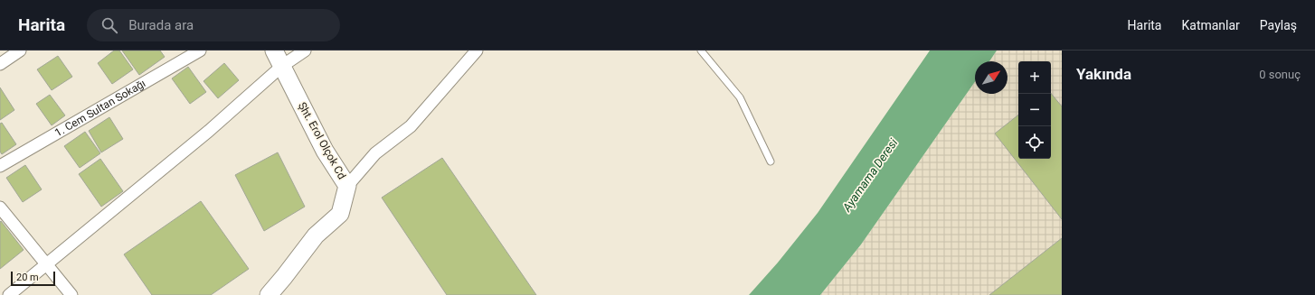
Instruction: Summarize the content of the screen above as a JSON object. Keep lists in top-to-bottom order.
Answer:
{
  "streets": {
    "street": ["1. Cem Sultan Sokağı", "Şht. Erol Olçok Cd"]
  },
  "water": ["Ayamama Deresi"],
  "scale_bar": "20 m",
  "north": "top right",
  "page": {
    "header": "Harita",
    "search": "Burada ara",
    "nav": ["Harita", "Katmanlar", "Paylaş"],
    "heading": ["Yakında", "0 sonuç"],
    "map_buttons": ["+", "−"],
    "scale": "20 m"
  }
}
